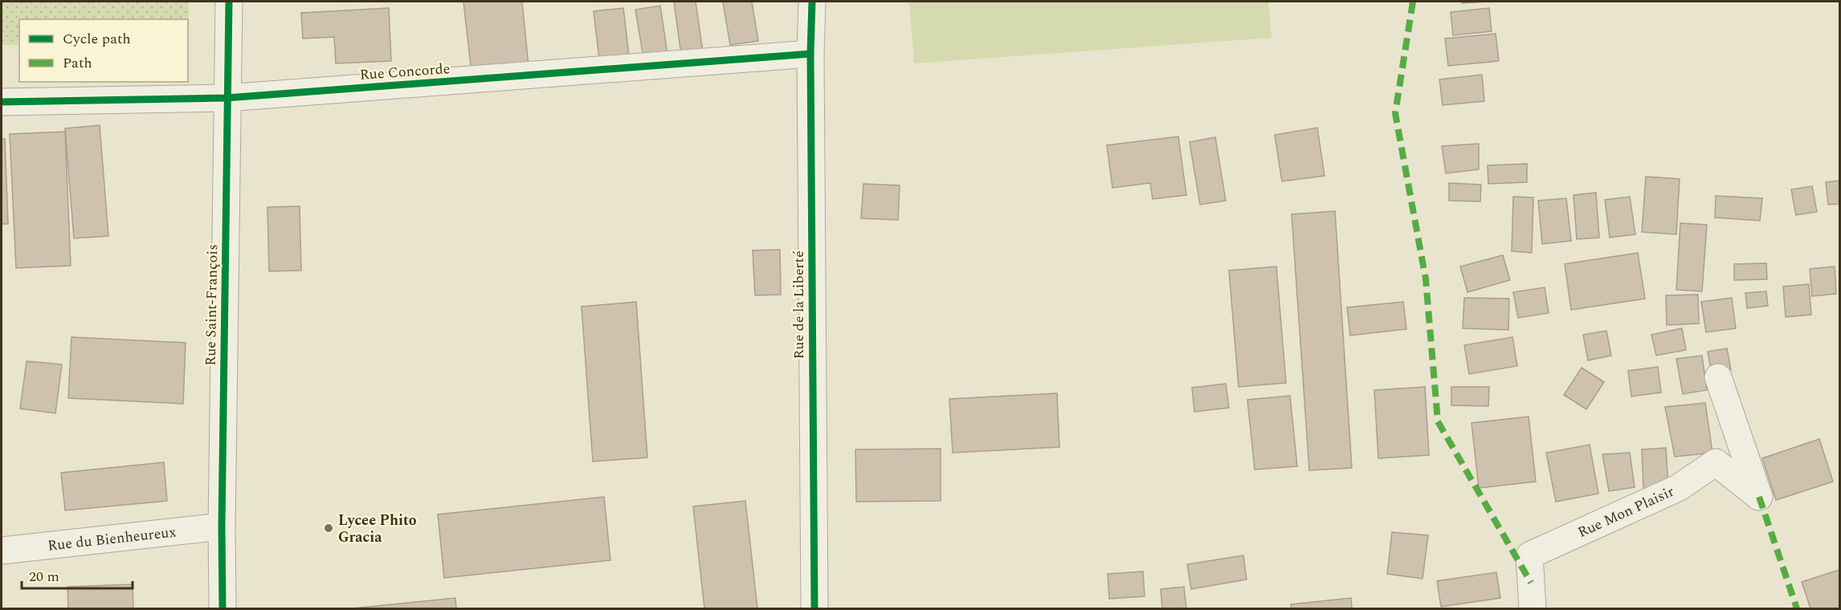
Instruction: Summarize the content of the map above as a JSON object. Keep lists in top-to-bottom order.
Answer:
{
  "streets": {
    "street": [
      "Rue Concorde",
      "Rue Saint-François",
      "Rue de la Liberté",
      "Rue Mon Plaisir",
      "Rue du Bienheureux"
    ]
  },
  "crossings": [
    ["Rue Concorde", "Rue Saint-François"],
    ["Rue Concorde", "Rue de la Liberté"],
    ["Rue Saint-François", "Rue du Bienheureux"]
  ],
  "places": ["Lycee Phito Gracia"],
  "legend": ["Cycle path", "Path"],
  "scale_bar": "20 m"
}
